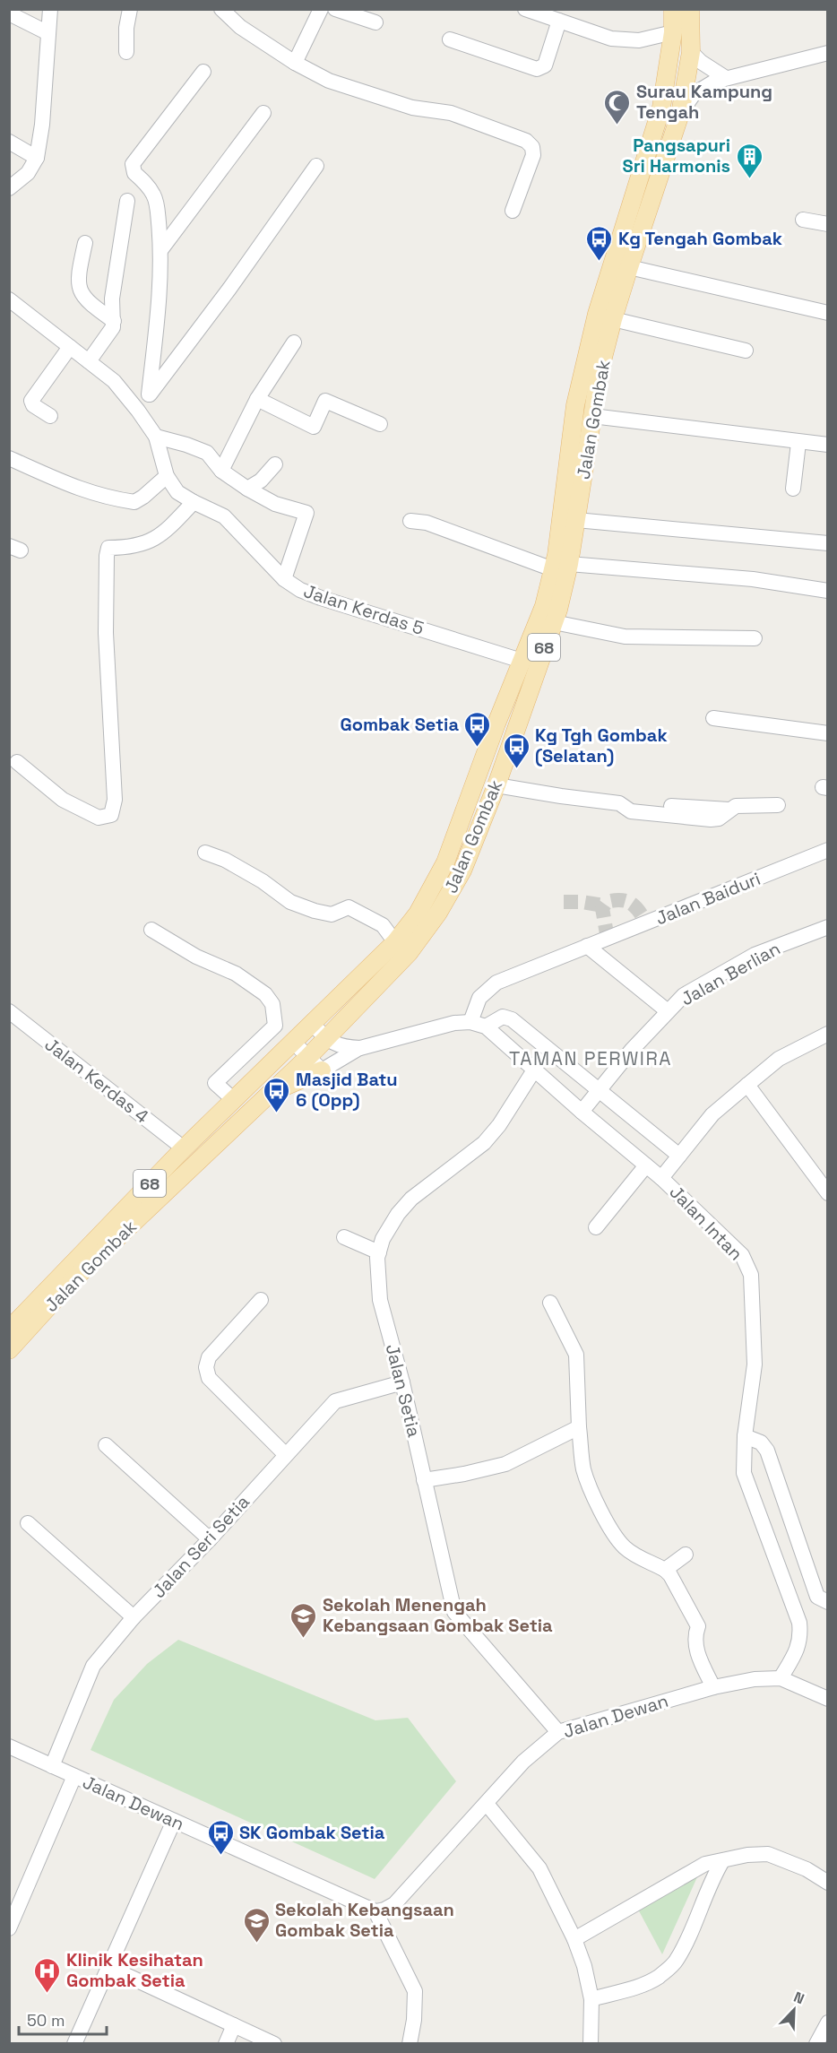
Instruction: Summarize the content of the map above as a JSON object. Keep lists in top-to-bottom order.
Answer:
{
  "streets": {
    "main road": ["Jalan Gombak", "68"],
    "street": [
      "Jalan Kerdas 5",
      "Jalan Baiduri",
      "Jalan Berlian",
      "Jalan Kerdas 4",
      "Jalan Intan",
      "Jalan Setia",
      "Jalan Seri Setia",
      "Jalan Dewan"
    ]
  },
  "crossings": [
    ["Jalan Gombak", "Jalan Kerdas 5"],
    ["Jalan Gombak", "Jalan Kerdas 4"],
    ["Jalan Gombak", "Jalan Intan"],
    ["Jalan Baiduri", "Jalan Intan"],
    ["Jalan Berlian", "Jalan Intan"],
    ["Jalan Intan", "Jalan Setia"],
    ["Jalan Intan", "Jalan Dewan"],
    ["Jalan Setia", "Jalan Seri Setia"],
    ["Jalan Setia", "Jalan Dewan"],
    ["Jalan Seri Setia", "Jalan Dewan"]
  ],
  "districts": ["TAMAN PERWIRA"],
  "places": {
    "mosque": ["Surau Kampung Tengah"],
    "building": ["Pangsapuri Sri Harmonis"],
    "bus stop": [
      "Kg Tengah Gombak",
      "Gombak Setia",
      "Kg Tgh Gombak (Selatan)",
      "Masjid Batu 6 (Opp)",
      "SK Gombak Setia"
    ],
    "school or university": ["Sekolah Menengah Kebangsaan Gombak Setia", "Sekolah Kebangsaan Gombak Setia"],
    "hospital": ["Klinik Kesihatan Gombak Setia"]
  },
  "scale_bar": "50 m",
  "north": "top right"
}
